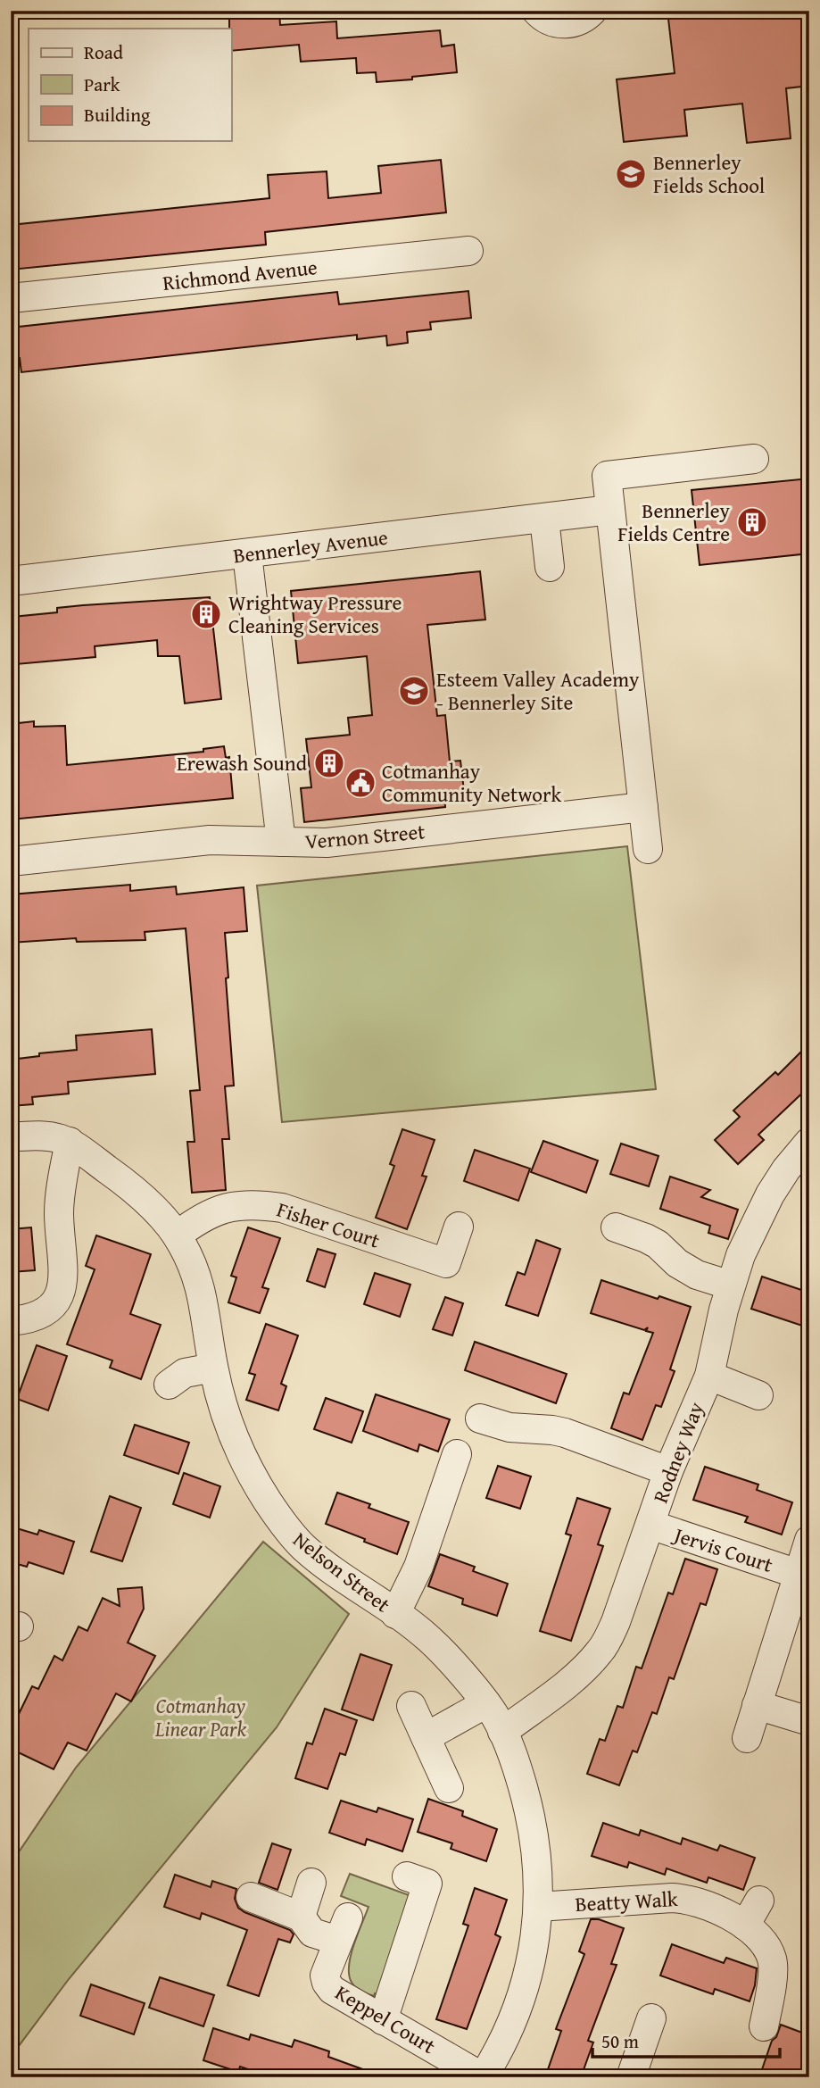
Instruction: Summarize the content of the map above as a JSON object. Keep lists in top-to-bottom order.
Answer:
{
  "streets": {
    "street": [
      "Richmond Avenue",
      "Bennerley Avenue",
      "Vernon Street",
      "Fisher Court",
      "Rodney Way",
      "Jervis Court",
      "Nelson Street",
      "Beatty Walk",
      "Keppel Court"
    ]
  },
  "crossings": [
    ["Fisher Court", "Nelson Street"],
    ["Rodney Way", "Jervis Court"],
    ["Rodney Way", "Nelson Street"],
    ["Nelson Street", "Beatty Walk"],
    ["Nelson Street", "Keppel Court"]
  ],
  "parks": ["Cotmanhay Linear Park"],
  "places": {
    "school or university": ["Bennerley Fields School", "Esteem Valley Academy - Bennerley Site"],
    "building": ["Bennerley Fields Centre", "Wrightway Pressure Cleaning Services", "Erewash Sound"],
    "public building": ["Cotmanhay Community Network"]
  },
  "legend": ["Road", "Park", "Building"],
  "scale_bar": "50 m"
}
